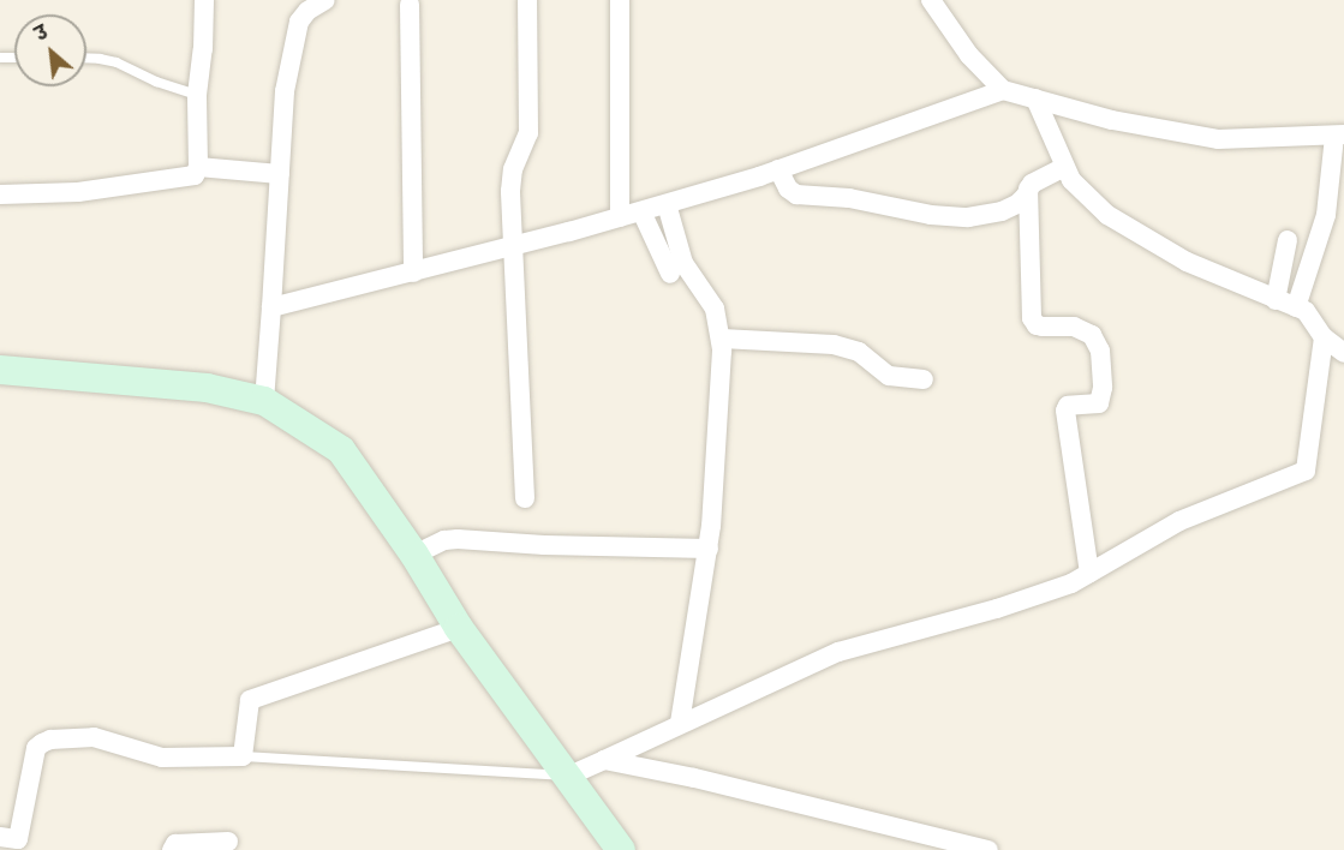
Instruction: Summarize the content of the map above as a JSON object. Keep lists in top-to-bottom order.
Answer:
{
  "north": "top left"
}
